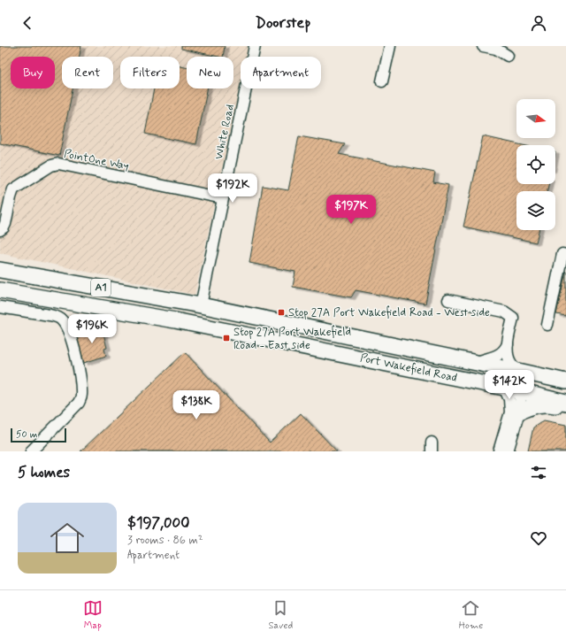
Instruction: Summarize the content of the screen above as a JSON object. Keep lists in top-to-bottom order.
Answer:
{
  "streets": {
    "highway": ["A1", "Port Wakefield Road"],
    "street": ["White Road", "PointOne Way"]
  },
  "crossings": [
    ["White Road", "PointOne Way"],
    ["White Road", "Port Wakefield Road"]
  ],
  "places": {
    "transit": ["Stop 27A Port Wakefield Road - West side", "Stop 27A Port Wakefield Road - East side"]
  },
  "scale_bar": "50 m",
  "north": "right",
  "page": {
    "header": "Doorstep",
    "chip": [
      "Buy",
      "Rent",
      "Filters",
      "New",
      "Apartment"
    ],
    "price": [
      "$192K",
      "$197K",
      "$196K",
      "$142K",
      "$138K"
    ],
    "scale": "50 m",
    "heading": "5 homes",
    "list": [
      {
        "name": "$197,000",
        "note": "3 rooms · 86 m² · Apartment"
      }
    ],
    "tabs": ["Map", "Saved", "Home"]
  }
}
